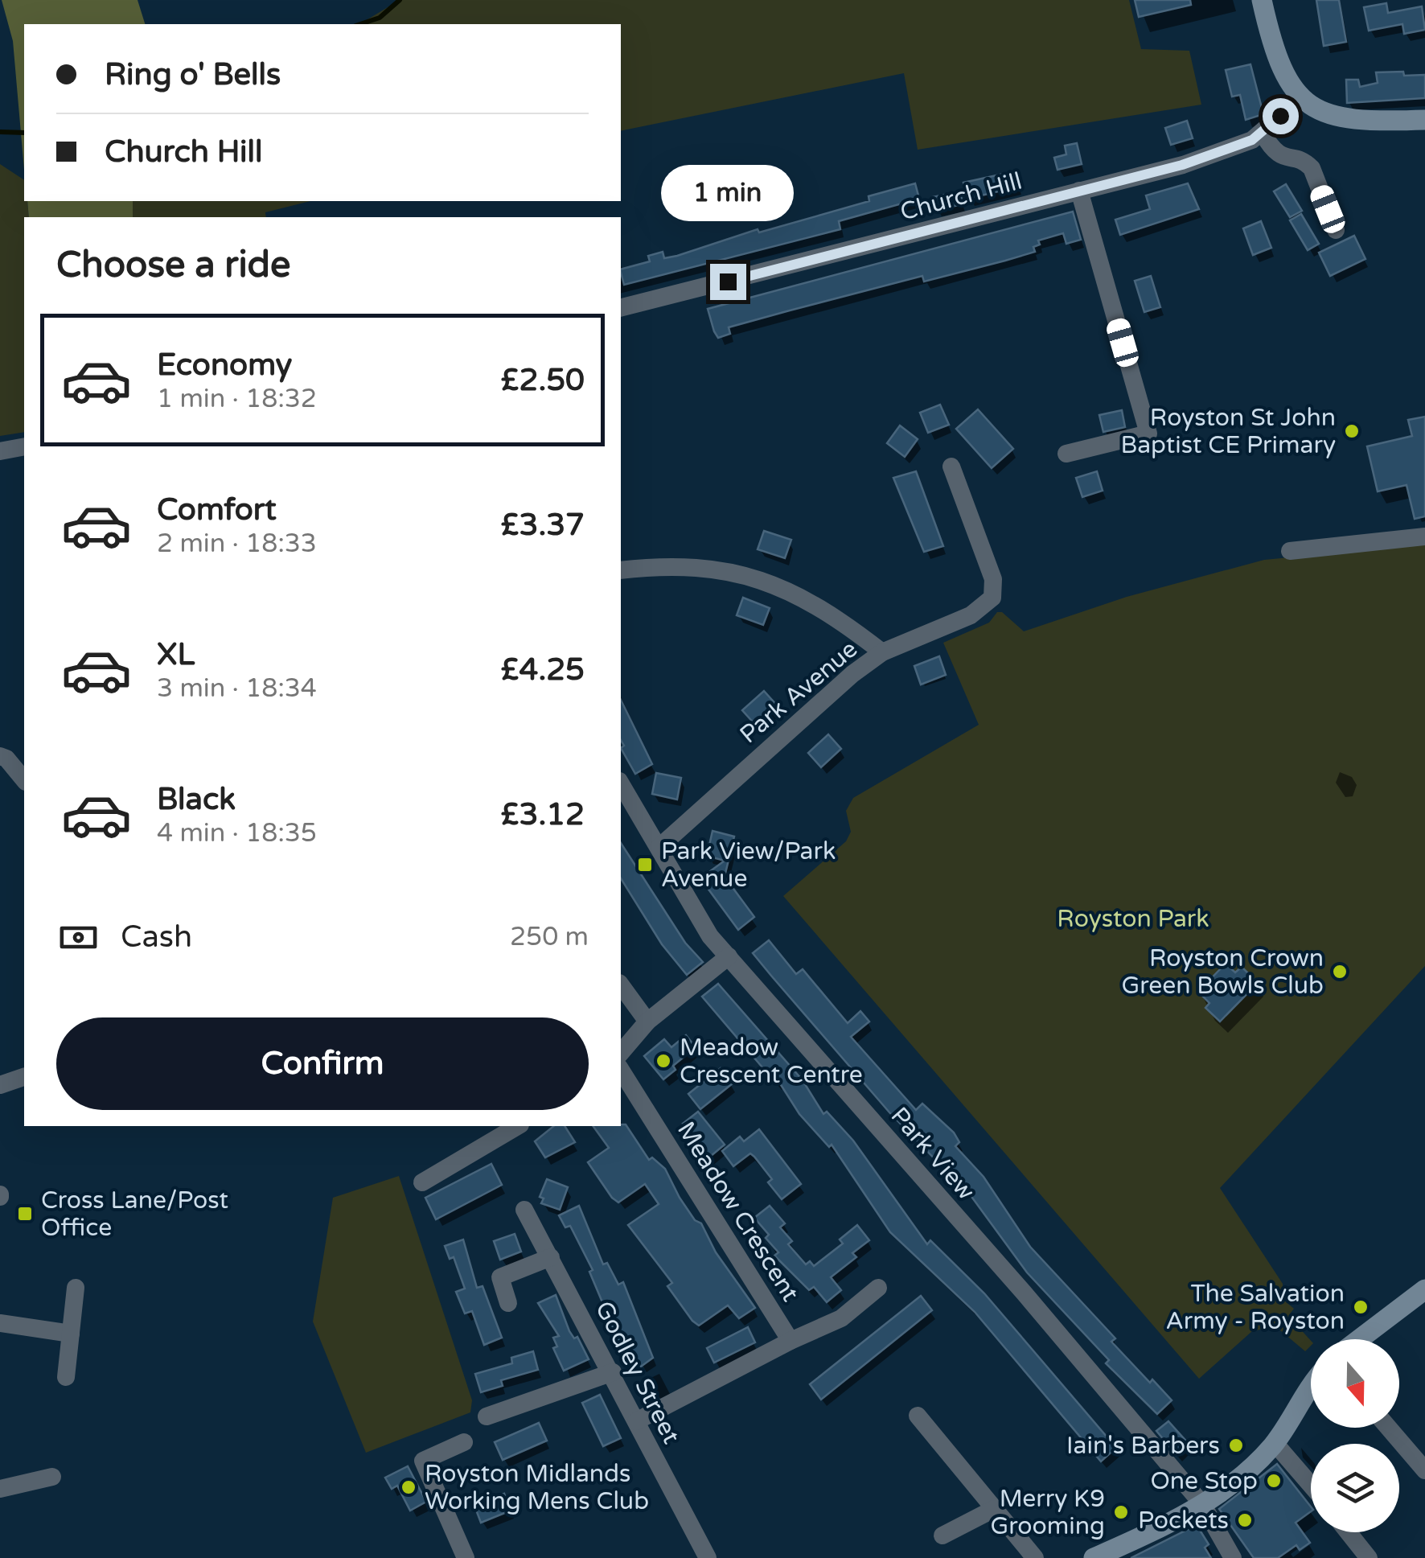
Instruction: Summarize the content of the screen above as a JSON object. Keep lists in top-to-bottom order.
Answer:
{
  "streets": {
    "street": [
      "Church Hill",
      "Park Avenue",
      "Park View",
      "Meadow Crescent",
      "Godley Street"
    ]
  },
  "crossings": [
    ["Park Avenue", "Park View"]
  ],
  "parks": ["Royston Park"],
  "places": {
    "other": [
      "Royston St John Baptist CE Primary",
      "Royston Crown Green Bowls Club",
      "Meadow Crescent Centre",
      "The Salvation Army - Royston",
      "Iain's Barbers",
      "One Stop",
      "Royston Midlands Working Mens Club",
      "Merry K9 Grooming",
      "Pockets"
    ],
    "transit": ["Park View/Park Avenue", "Cross Lane/Post Office"]
  },
  "north": "bottom",
  "page": {
    "banner": ["Ring o' Bells", "Church Hill"],
    "bubble": "1 min",
    "heading": "Choose a ride",
    "list": [
      {
        "name": "Economy",
        "note": "1 min · 18:32",
        "value": "£2.50"
      },
      {
        "name": "Comfort",
        "note": "2 min · 18:33",
        "value": "£3.37"
      },
      {
        "name": "XL",
        "note": "3 min · 18:34",
        "value": "£4.25"
      },
      {
        "name": "Black",
        "note": "4 min · 18:35",
        "value": "£3.12"
      }
    ],
    "pay": ["Cash", "250 m"],
    "buttons": "Confirm"
  }
}
